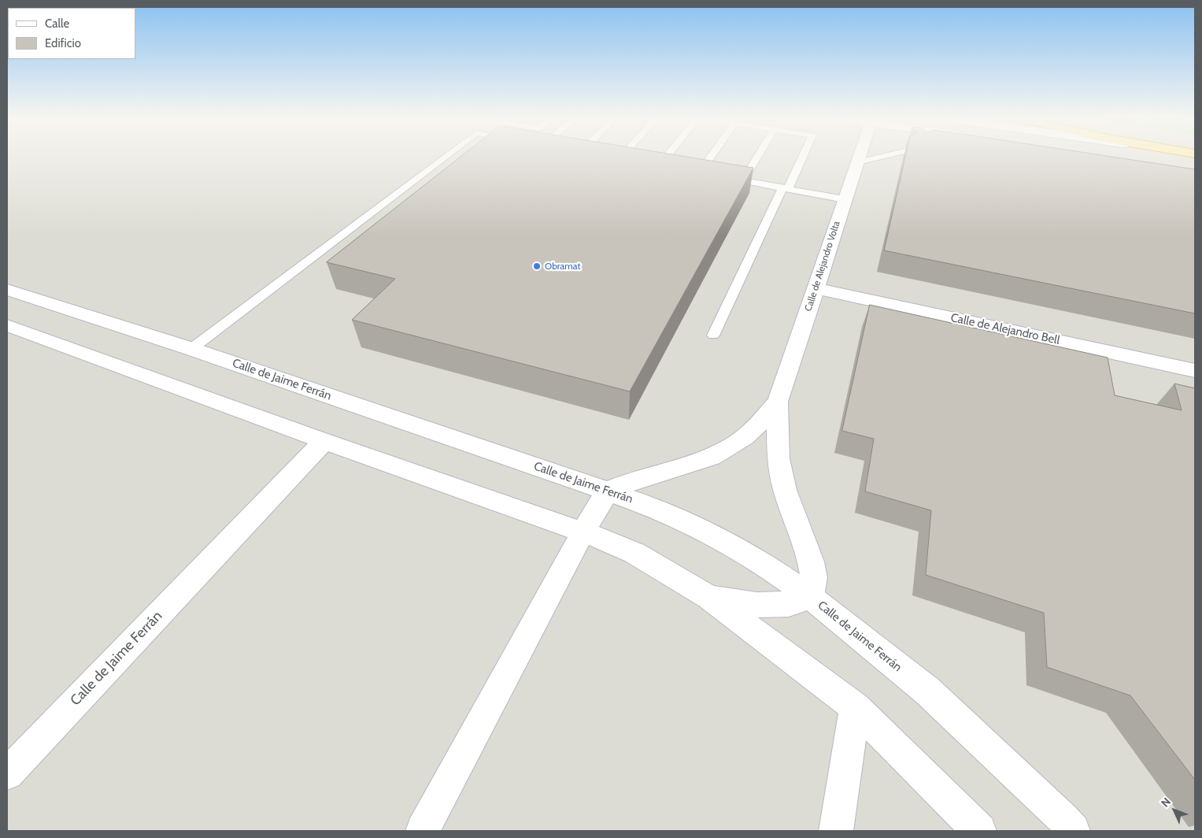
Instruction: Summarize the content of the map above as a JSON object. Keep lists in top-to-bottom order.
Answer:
{
  "streets": {
    "street": ["Calle de Alejandro Volta", "Calle de Alejandro Bell", "Calle de Jaime Ferrán"]
  },
  "crossings": [
    ["Calle de Alejandro Volta", "Calle de Alejandro Bell"],
    ["Calle de Alejandro Volta", "Calle de Jaime Ferrán"]
  ],
  "places": ["Obramat"],
  "legend": ["Calle", "Edificio"],
  "north": "top left"
}
